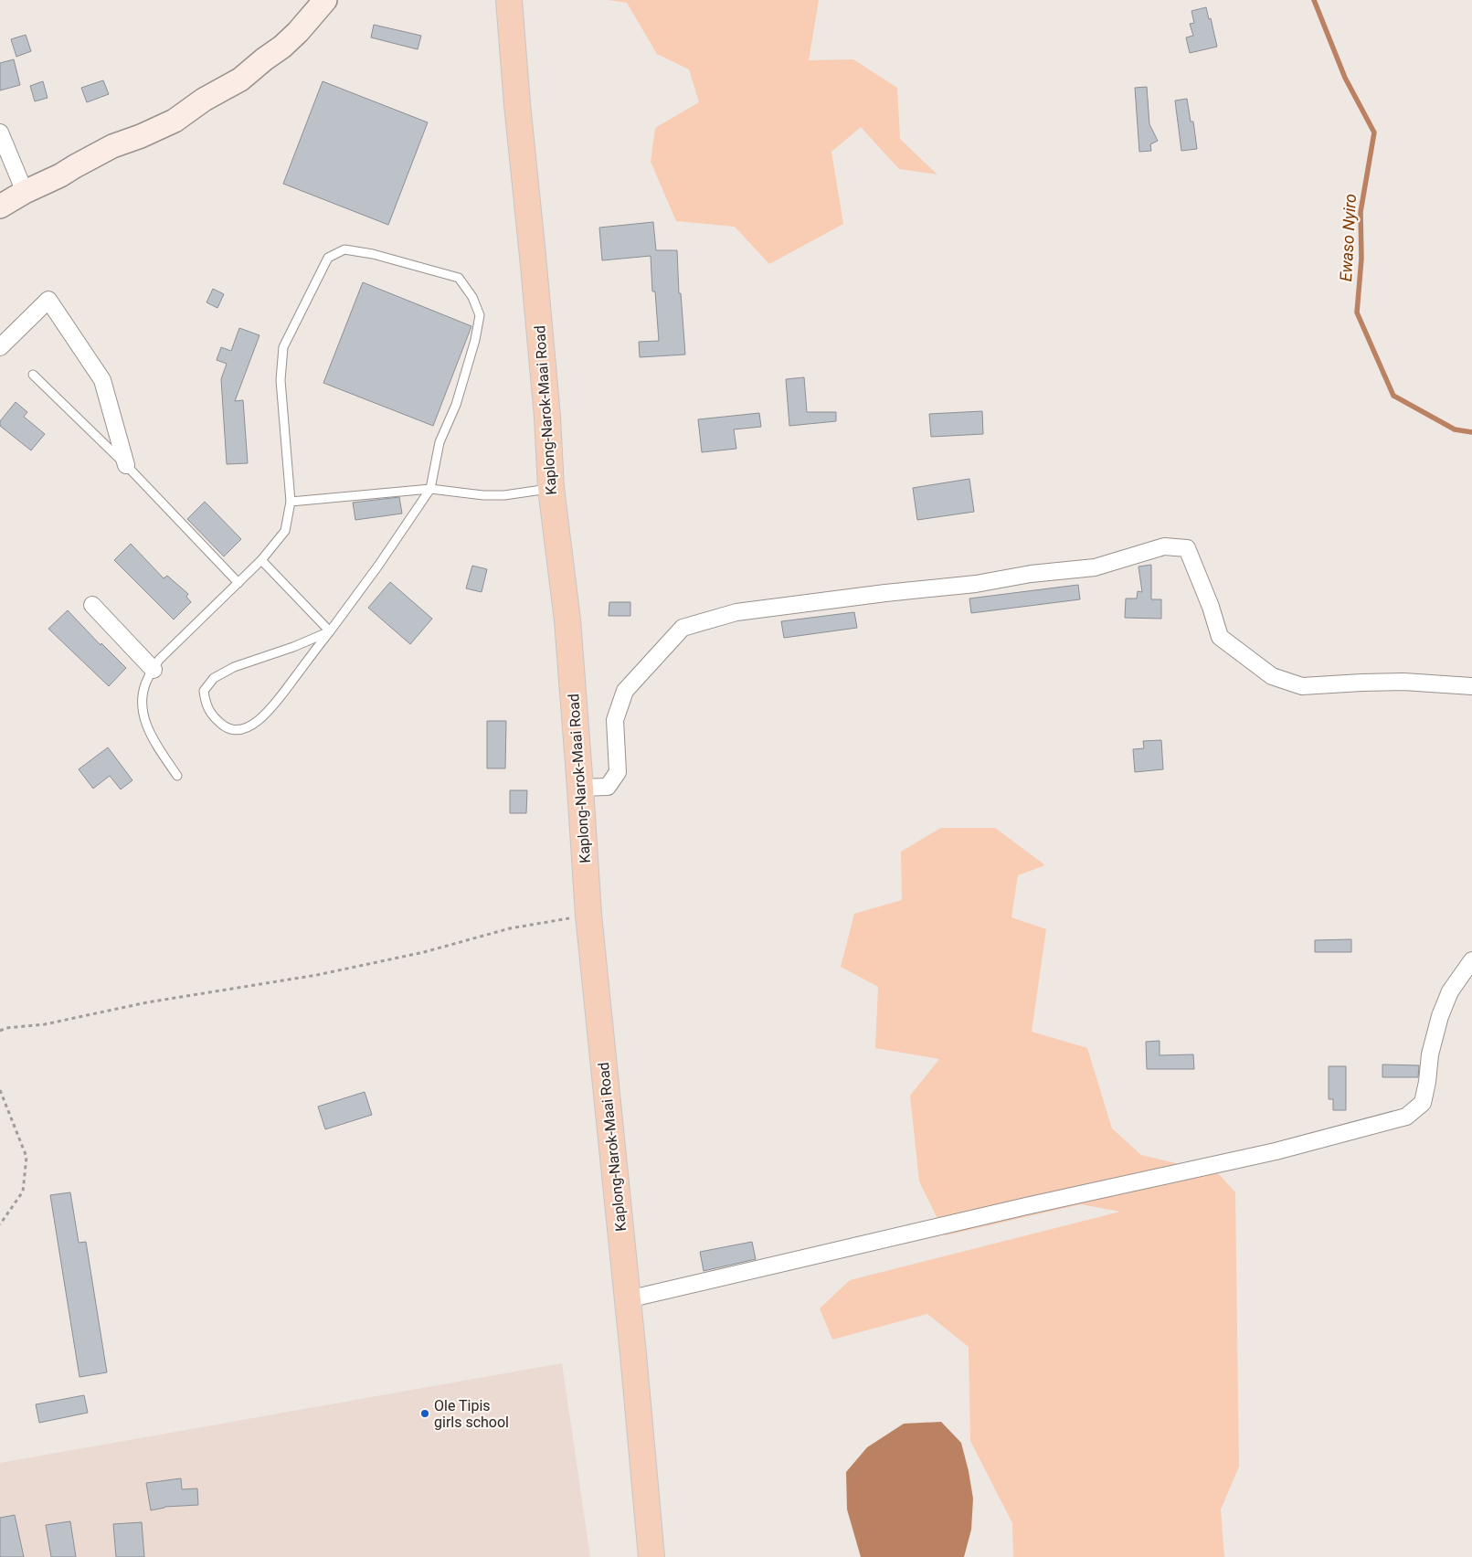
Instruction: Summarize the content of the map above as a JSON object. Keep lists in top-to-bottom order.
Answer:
{
  "streets": {
    "highway": ["Kaplong-Narok-Maai Road"]
  },
  "water": ["Ewaso Nyiro"],
  "places": ["Ole Tipis girls school"]
}
